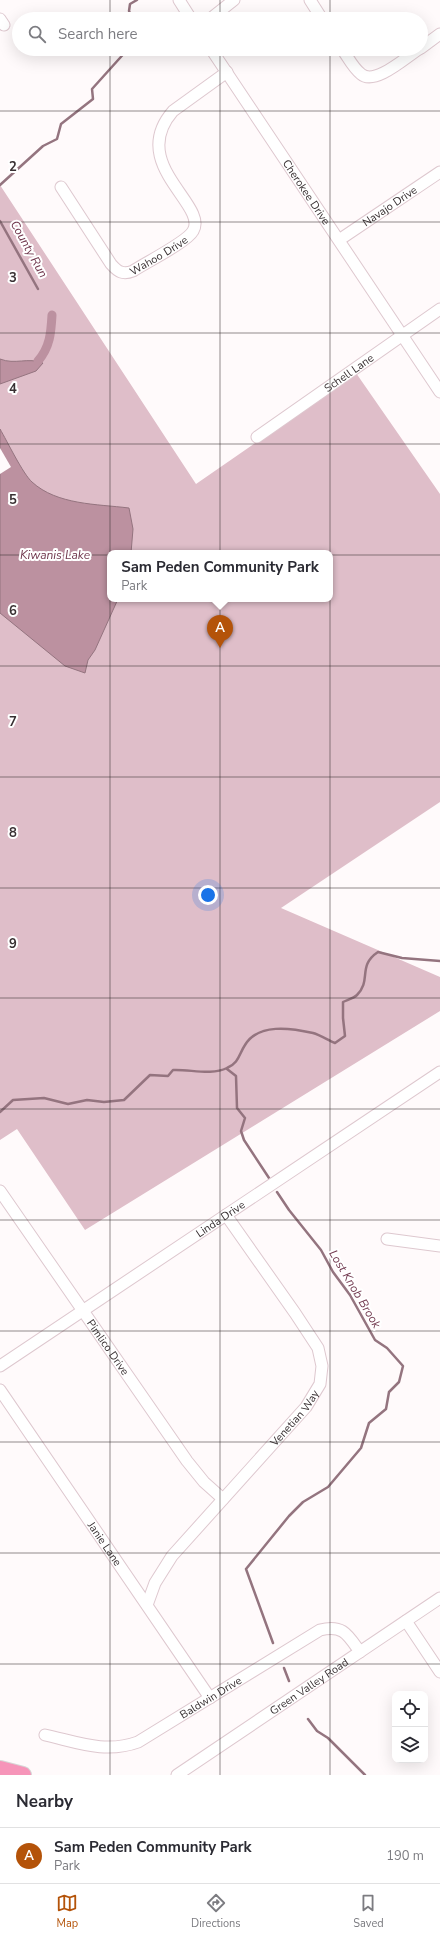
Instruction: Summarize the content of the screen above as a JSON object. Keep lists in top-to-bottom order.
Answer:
{
  "streets": {
    "street": [
      "Cherokee Drive",
      "Navajo Drive",
      "Wahoo Drive",
      "Schell Lane",
      "Linda Drive",
      "Pimlico Drive",
      "Venetian Way",
      "Janie Lane",
      "Green Valley Road",
      "Baldwin Drive"
    ]
  },
  "crossings": [
    ["Cherokee Drive", "Navajo Drive"],
    ["Cherokee Drive", "Wahoo Drive"],
    ["Cherokee Drive", "Schell Lane"],
    ["Linda Drive", "Pimlico Drive"],
    ["Linda Drive", "Venetian Way"],
    ["Pimlico Drive", "Venetian Way"],
    ["Venetian Way", "Janie Lane"],
    ["Janie Lane", "Baldwin Drive"],
    ["Green Valley Road", "Baldwin Drive"]
  ],
  "water": ["County Run", "Kiwanis Lake", "Lost Knob Brook"],
  "page": {
    "search": "Search here",
    "popup": ["Sam Peden Community Park", "Park"],
    "pins": "A",
    "heading": "Nearby",
    "list": [
      {
        "mark": "A",
        "name": "Sam Peden Community Park",
        "note": "Park",
        "value": "190 m"
      }
    ],
    "nav": ["Map", "Directions", "Saved"]
  },
  "grid": {
    "rows": [
      "2",
      "3",
      "4",
      "5",
      "6",
      "7",
      "8",
      "9"
    ]
  }
}
